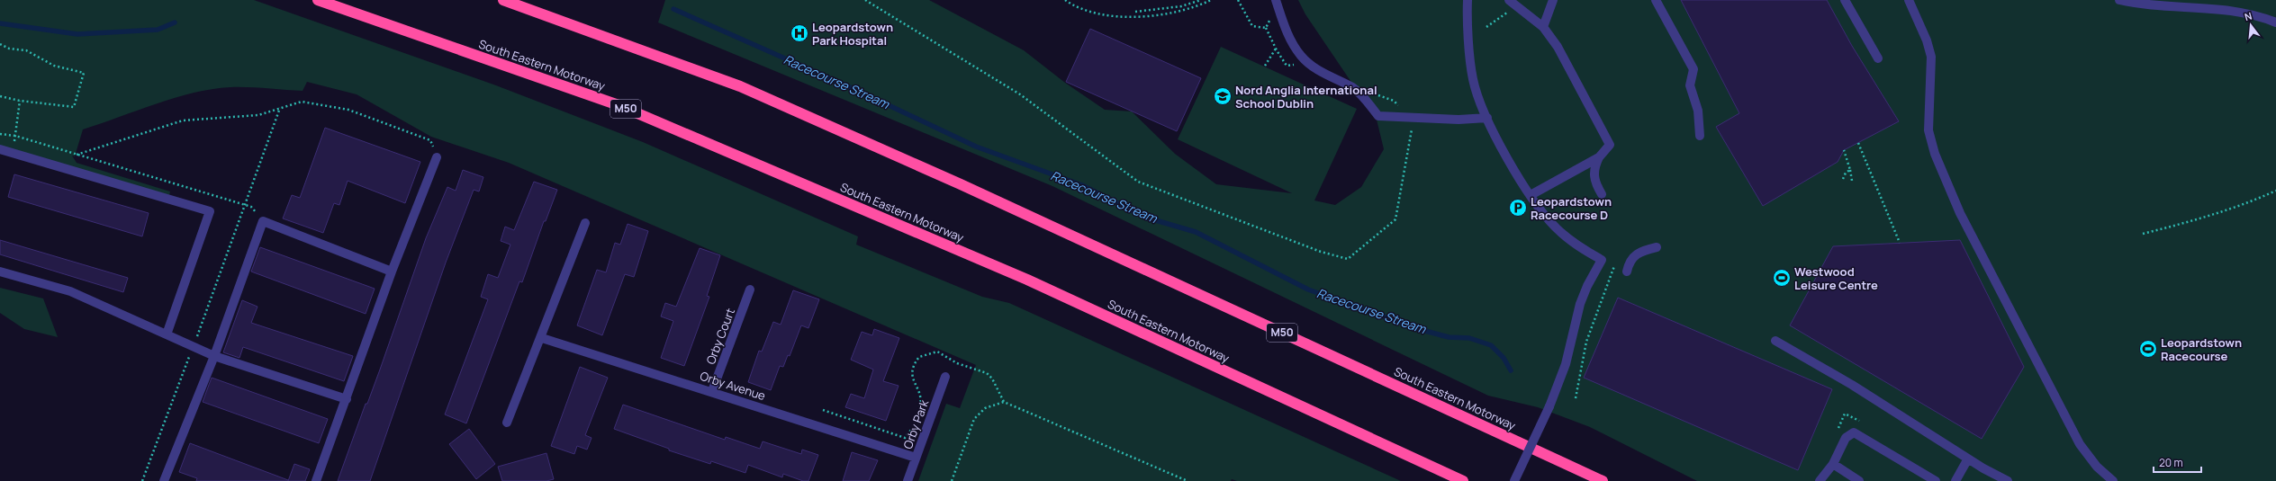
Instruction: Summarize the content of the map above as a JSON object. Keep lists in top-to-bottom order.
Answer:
{
  "streets": {
    "highway": ["South Eastern Motorway", "M50"],
    "street": ["Orby Court", "Orby Avenue", "Orby Park"]
  },
  "crossings": [
    ["Orby Court", "Orby Avenue"],
    ["Orby Avenue", "Orby Park"]
  ],
  "water": ["Racecourse Stream"],
  "places": {
    "hospital": ["Leopardstown Park Hospital"],
    "school or university": ["Nord Anglia International School Dublin"],
    "parking": ["Leopardstown Racecourse D"],
    "sports": ["Westwood Leisure Centre", "Leopardstown Racecourse"]
  },
  "scale_bar": "20 m",
  "north": "top"
}
